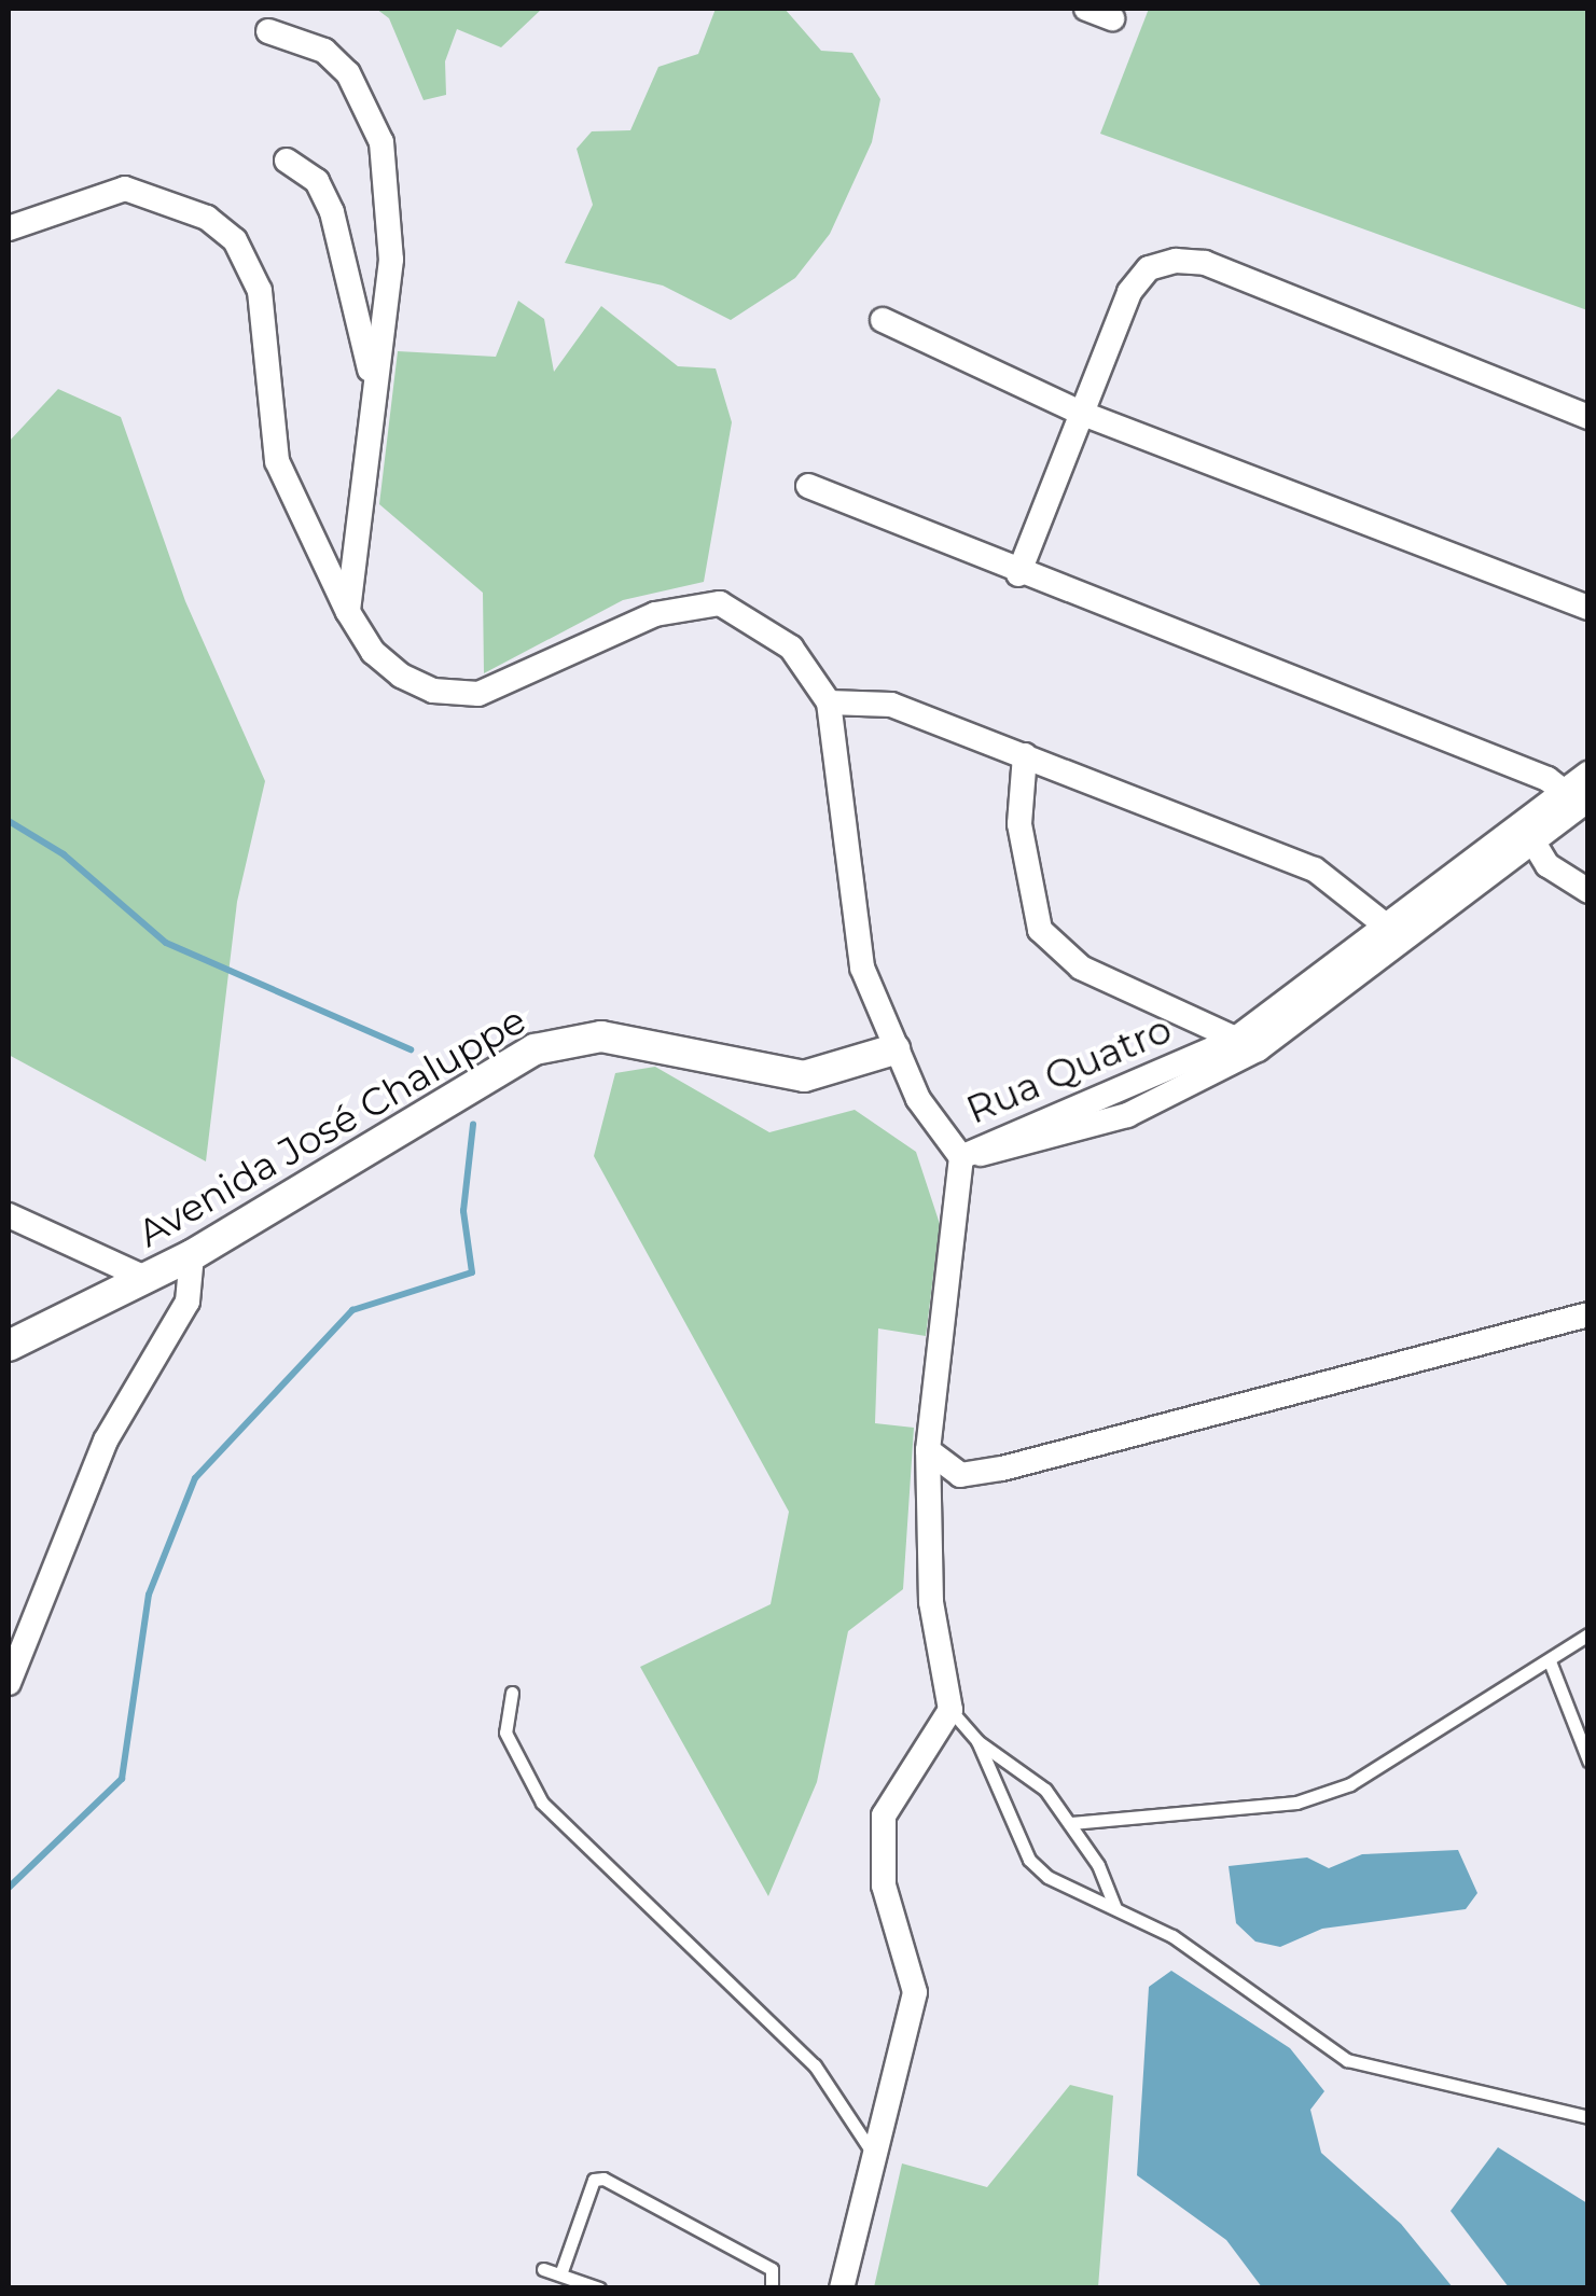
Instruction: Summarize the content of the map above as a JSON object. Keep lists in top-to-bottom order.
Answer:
{
  "streets": {
    "street": ["Rua Quatro", "Avenida José Chaluppe"]
  }
}
